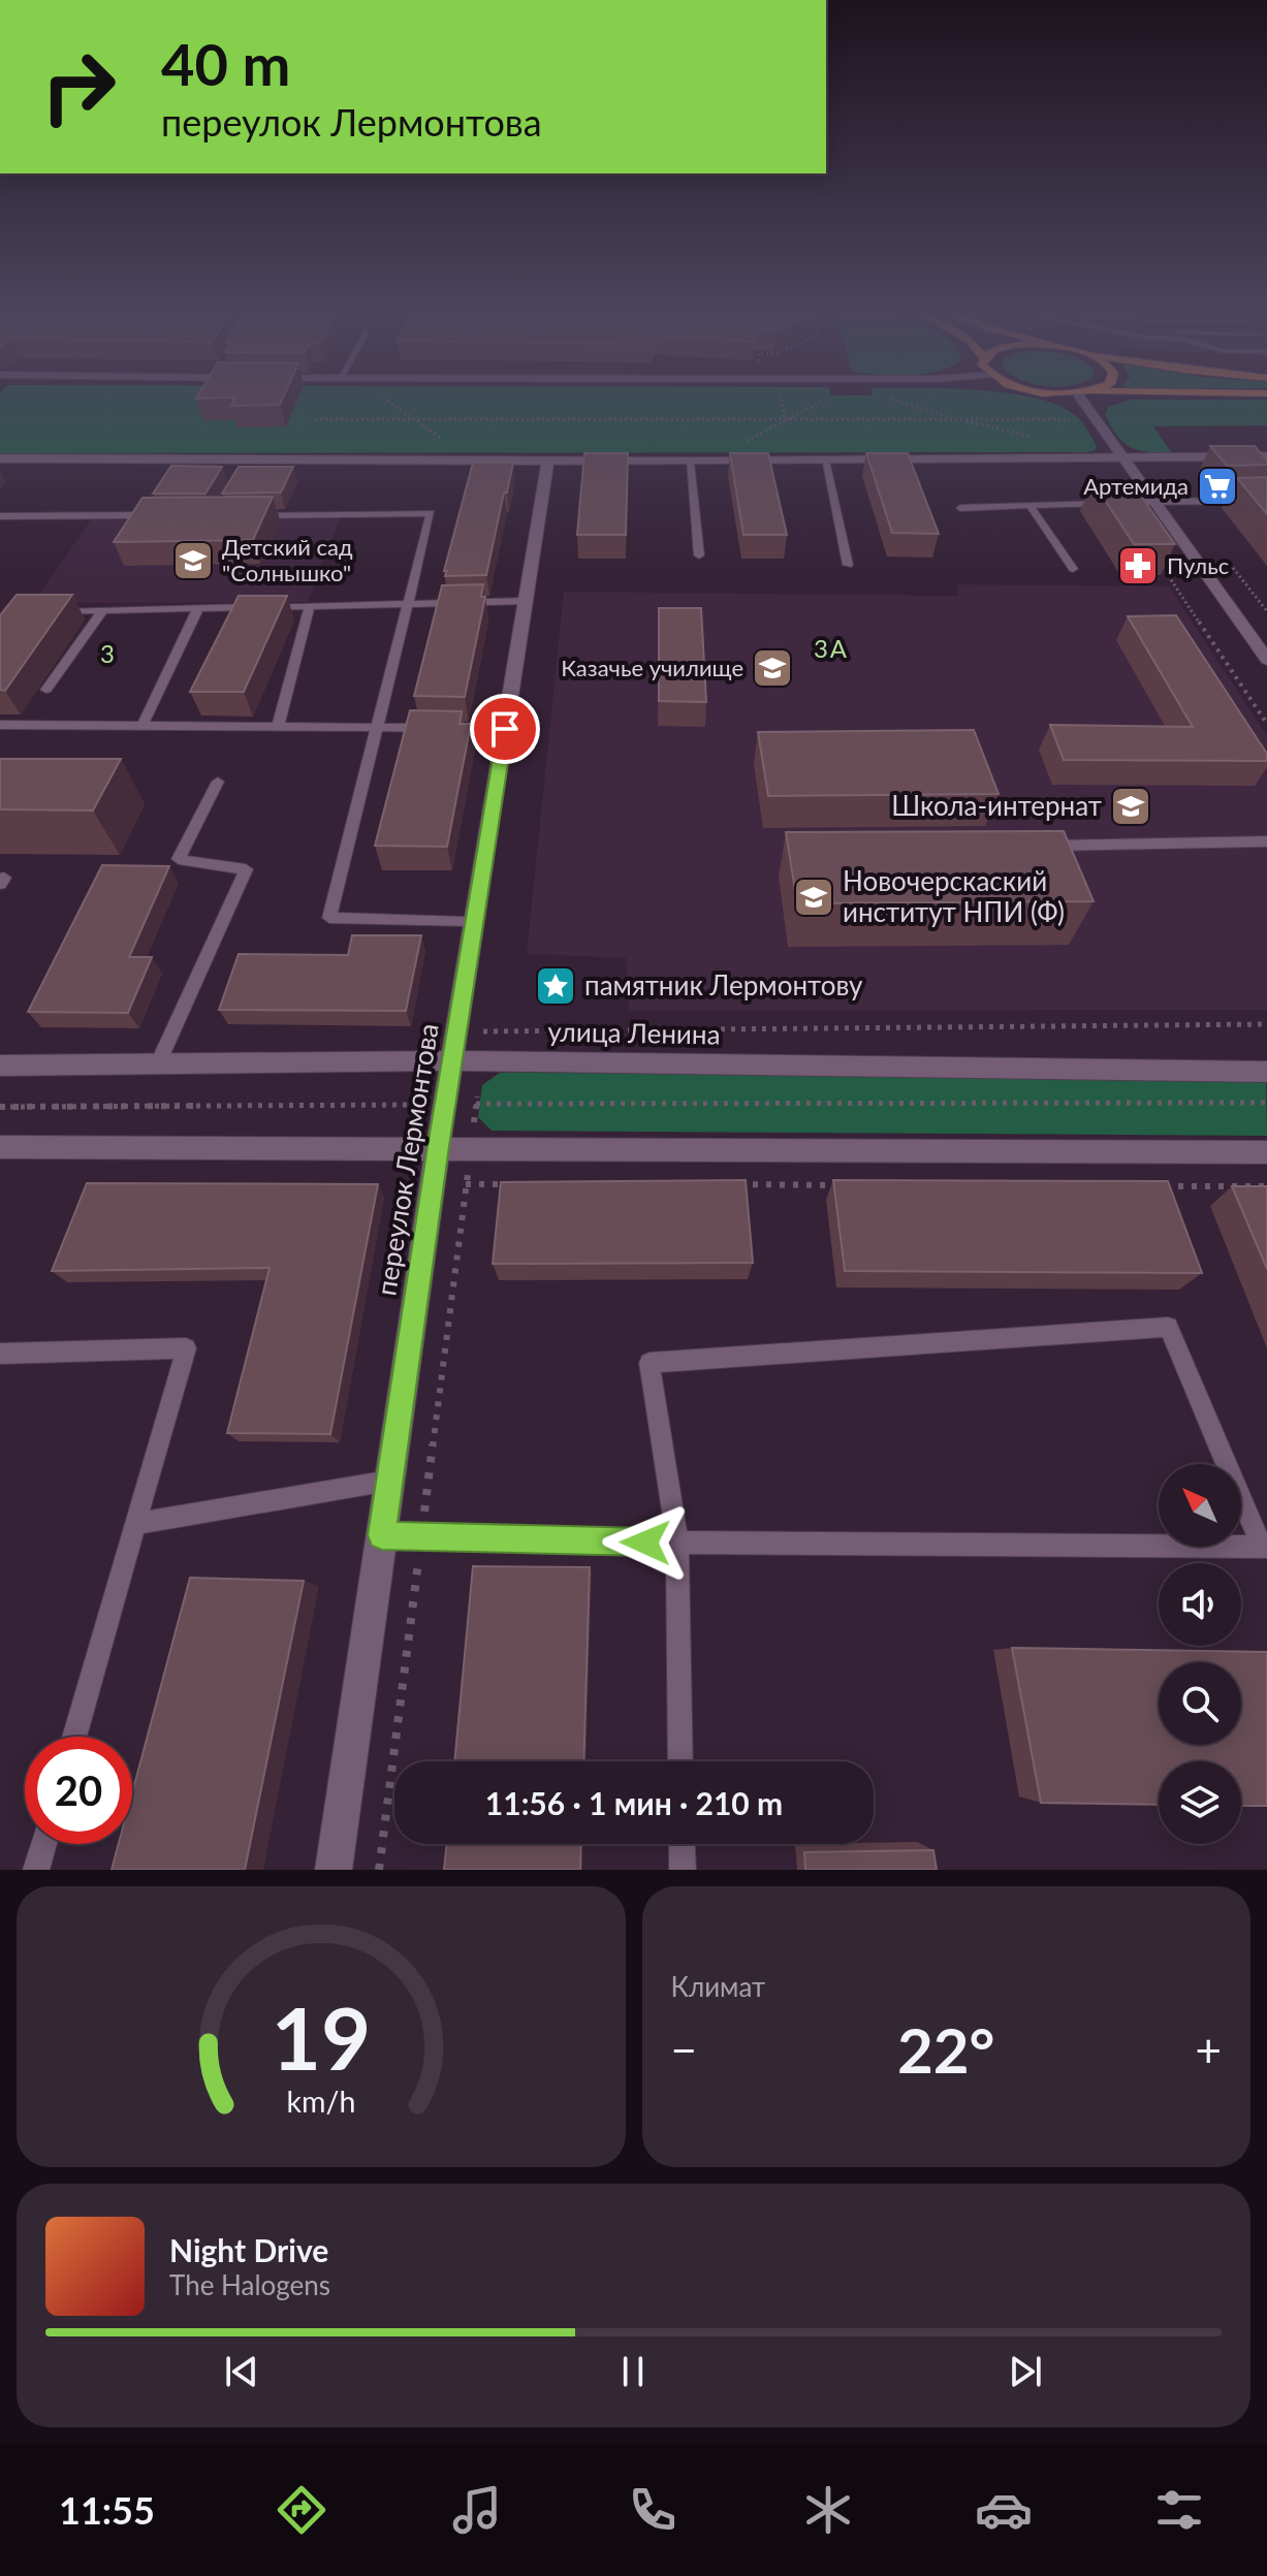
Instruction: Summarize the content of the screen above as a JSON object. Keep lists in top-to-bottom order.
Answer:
{
  "streets": {
    "street": ["улица Ленина", "переулок Лермонтова"]
  },
  "crossings": [
    ["улица Ленина", "переулок Лермонтова"]
  ],
  "districts": ["3А", "3"],
  "places": {
    "supermarket": ["Артемида"],
    "school or university": [
      "Детский сад \"Солнышко\"",
      "Казачье училище",
      "Школа-интернат",
      "Новочерскаский институт НПИ (Ф)"
    ],
    "pharmacy": ["Пульс"],
    "place": ["памятник Лермонтову"]
  },
  "north": "top left",
  "page": {
    "turn": ["40 m", "переулок Лермонтова"],
    "limit": "20",
    "trip": "11:56 · 1 мин · 210 m",
    "tile": "Климат",
    "heat": ["−", "22°", "+"],
    "song": ["Night Drive", "The Halogens"],
    "tabs": "11:55",
    "gauge": ["19", "km/h"]
  }
}
